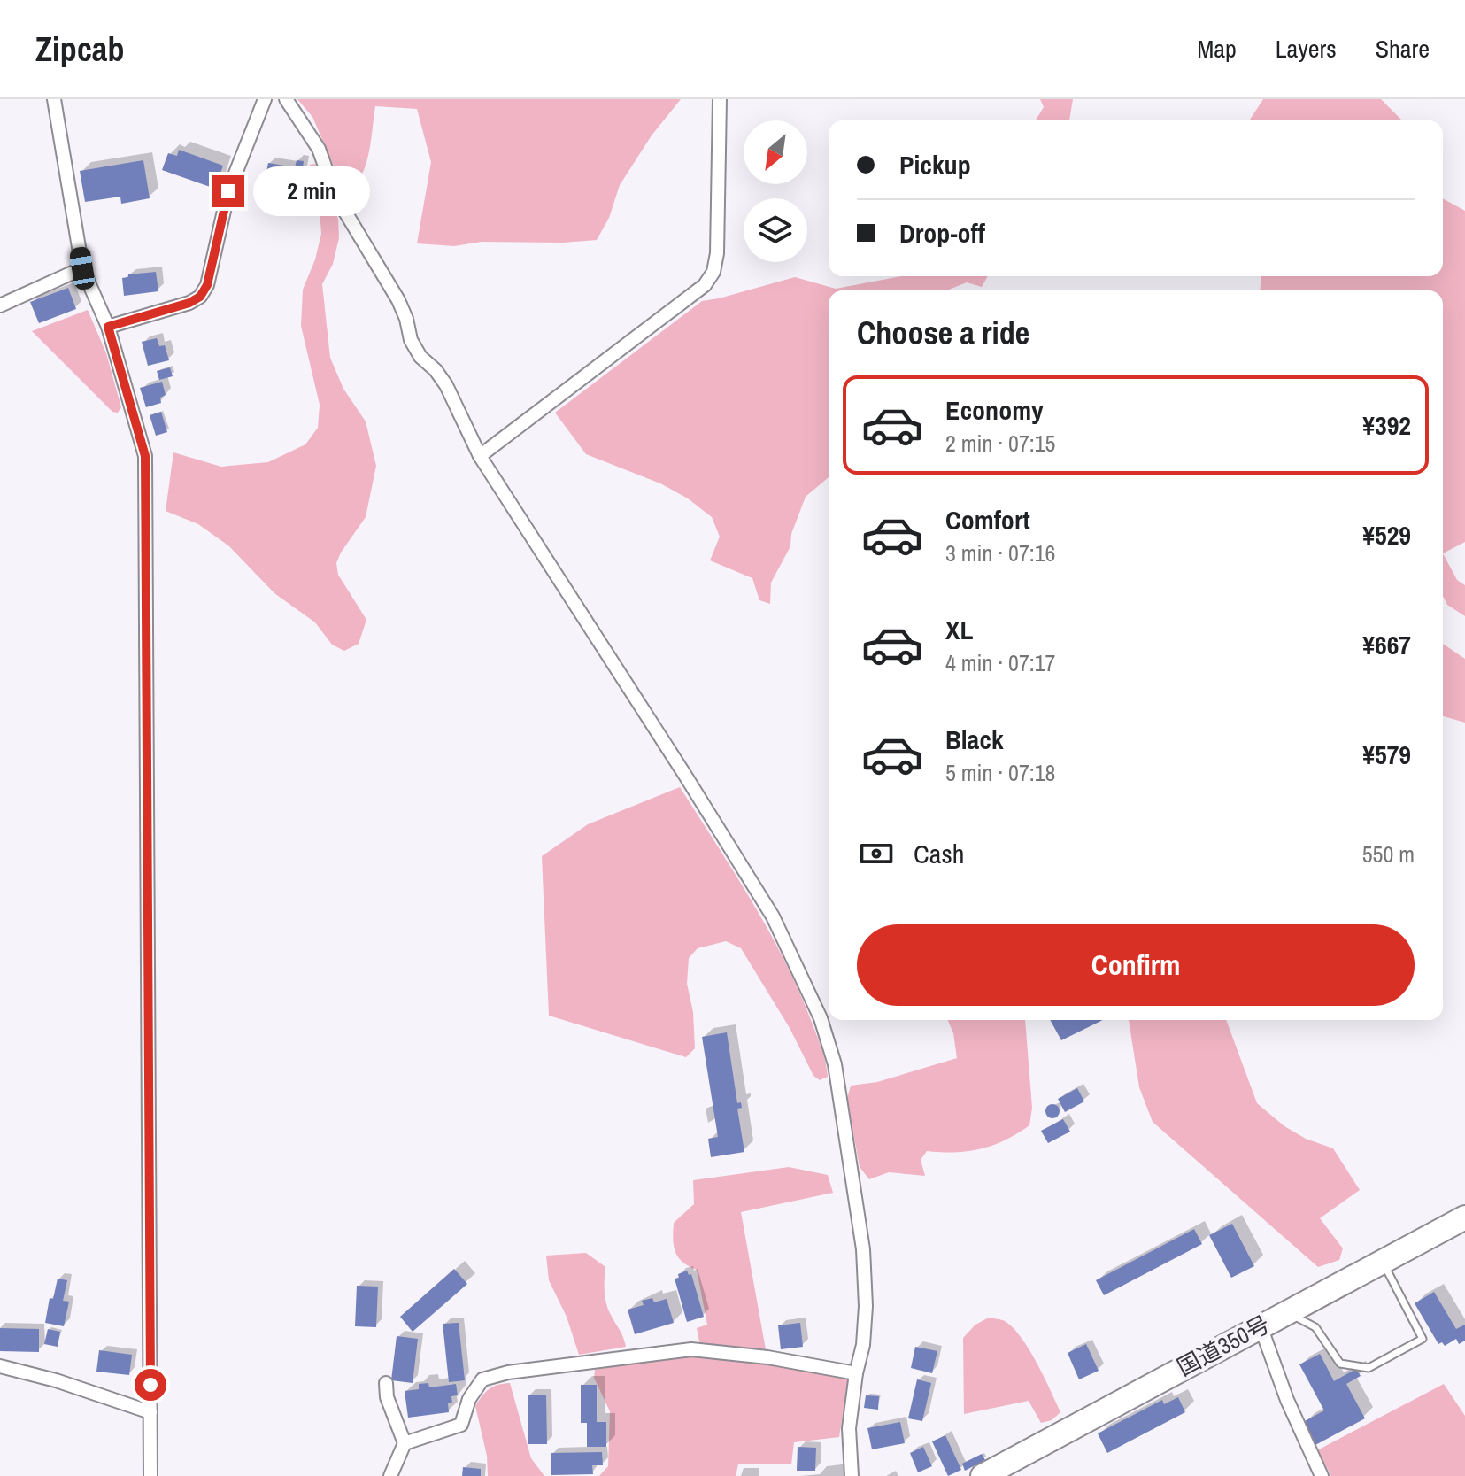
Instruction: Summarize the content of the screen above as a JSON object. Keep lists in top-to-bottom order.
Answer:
{
  "streets": {
    "highway": ["国道350号"]
  },
  "north": "bottom left",
  "page": {
    "header": "Zipcab",
    "nav": ["Map", "Layers", "Share"],
    "banner": ["Pickup", "Drop-off"],
    "bubble": "2 min",
    "heading": "Choose a ride",
    "list": [
      {
        "name": "Economy",
        "note": "2 min · 07:15",
        "value": "¥392"
      },
      {
        "name": "Comfort",
        "note": "3 min · 07:16",
        "value": "¥529"
      },
      {
        "name": "XL",
        "note": "4 min · 07:17",
        "value": "¥667"
      },
      {
        "name": "Black",
        "note": "5 min · 07:18",
        "value": "¥579"
      }
    ],
    "pay": ["Cash", "550 m"],
    "buttons": "Confirm"
  }
}
